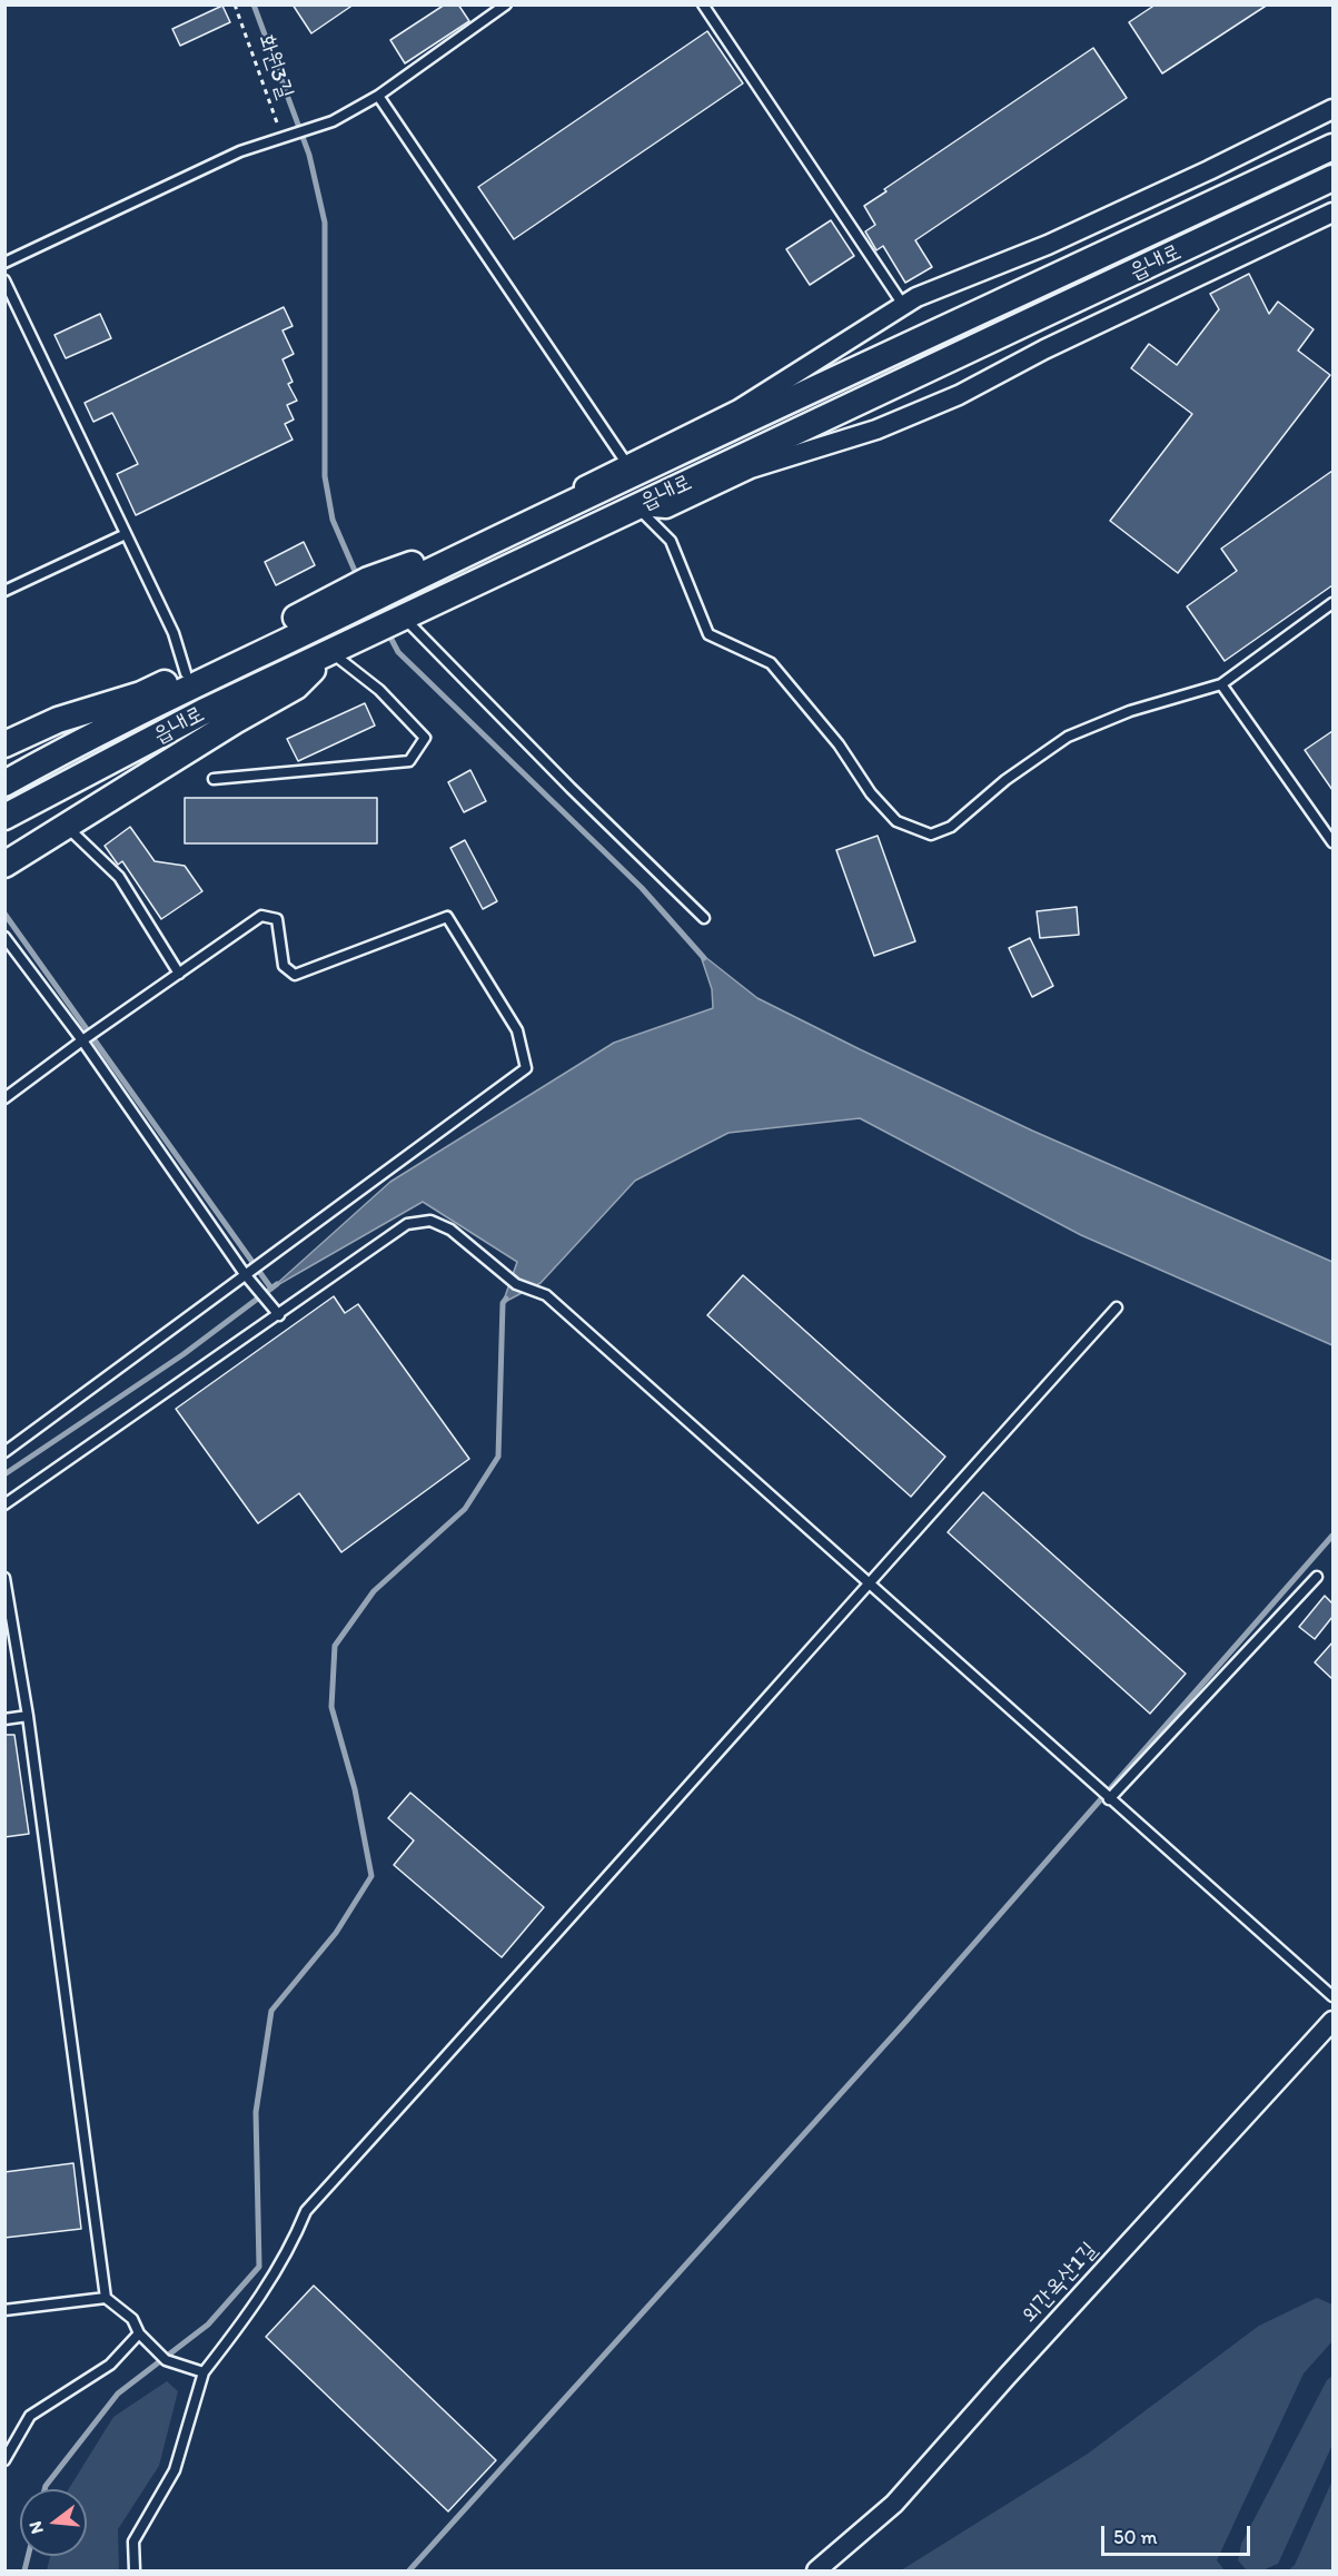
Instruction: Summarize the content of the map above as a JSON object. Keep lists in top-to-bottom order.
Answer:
{
  "streets": {
    "street": ["읍내로", "외간옥산1길"],
    "path": ["화원3길"]
  },
  "scale_bar": "50 m",
  "north": "left"
}
